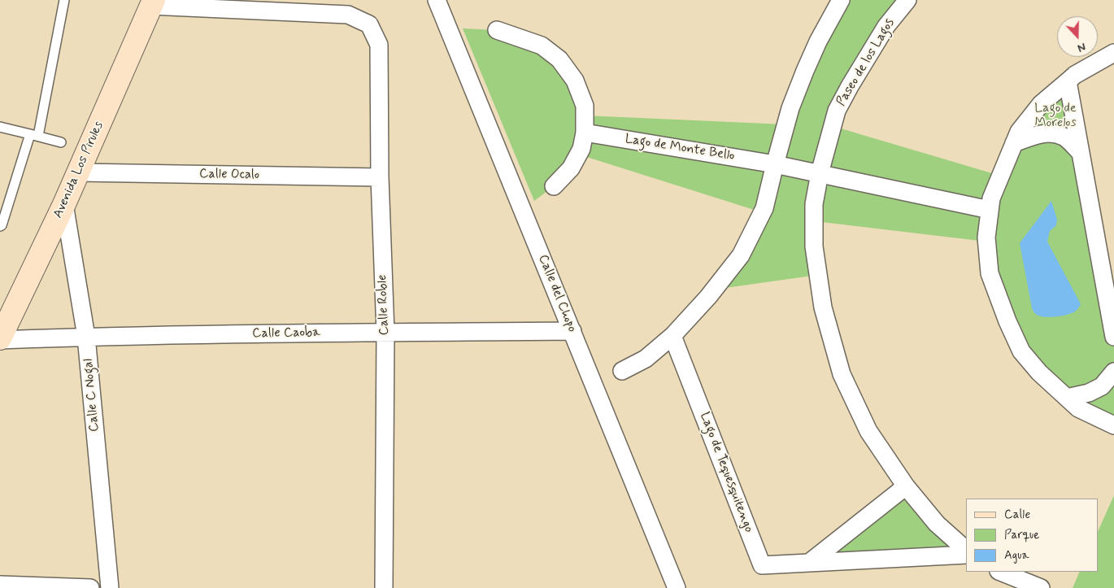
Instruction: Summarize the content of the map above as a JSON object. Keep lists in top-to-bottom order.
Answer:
{
  "streets": {
    "street": [
      "Paseo de los Lagos",
      "Lago de Monte Bello",
      "Avenida Los Pirules",
      "Calle Ocalo",
      "Calle del Chopo",
      "Calle Roble",
      "Calle Caoba",
      "Calle C Nogal",
      "Lago de Tequesquitengo"
    ]
  },
  "crossings": [
    ["Avenida Los Pirules", "Calle Ocalo"],
    ["Avenida Los Pirules", "Calle Roble"],
    ["Avenida Los Pirules", "Calle Caoba"],
    ["Avenida Los Pirules", "Calle C Nogal"],
    ["Calle Ocalo", "Calle Roble"],
    ["Calle del Chopo", "Calle Caoba"],
    ["Calle Roble", "Calle Caoba"],
    ["Calle Caoba", "Calle C Nogal"]
  ],
  "parks": ["Lago de Morelos"],
  "legend": ["Calle", "Parque", "Agua"],
  "north": "bottom"
}
